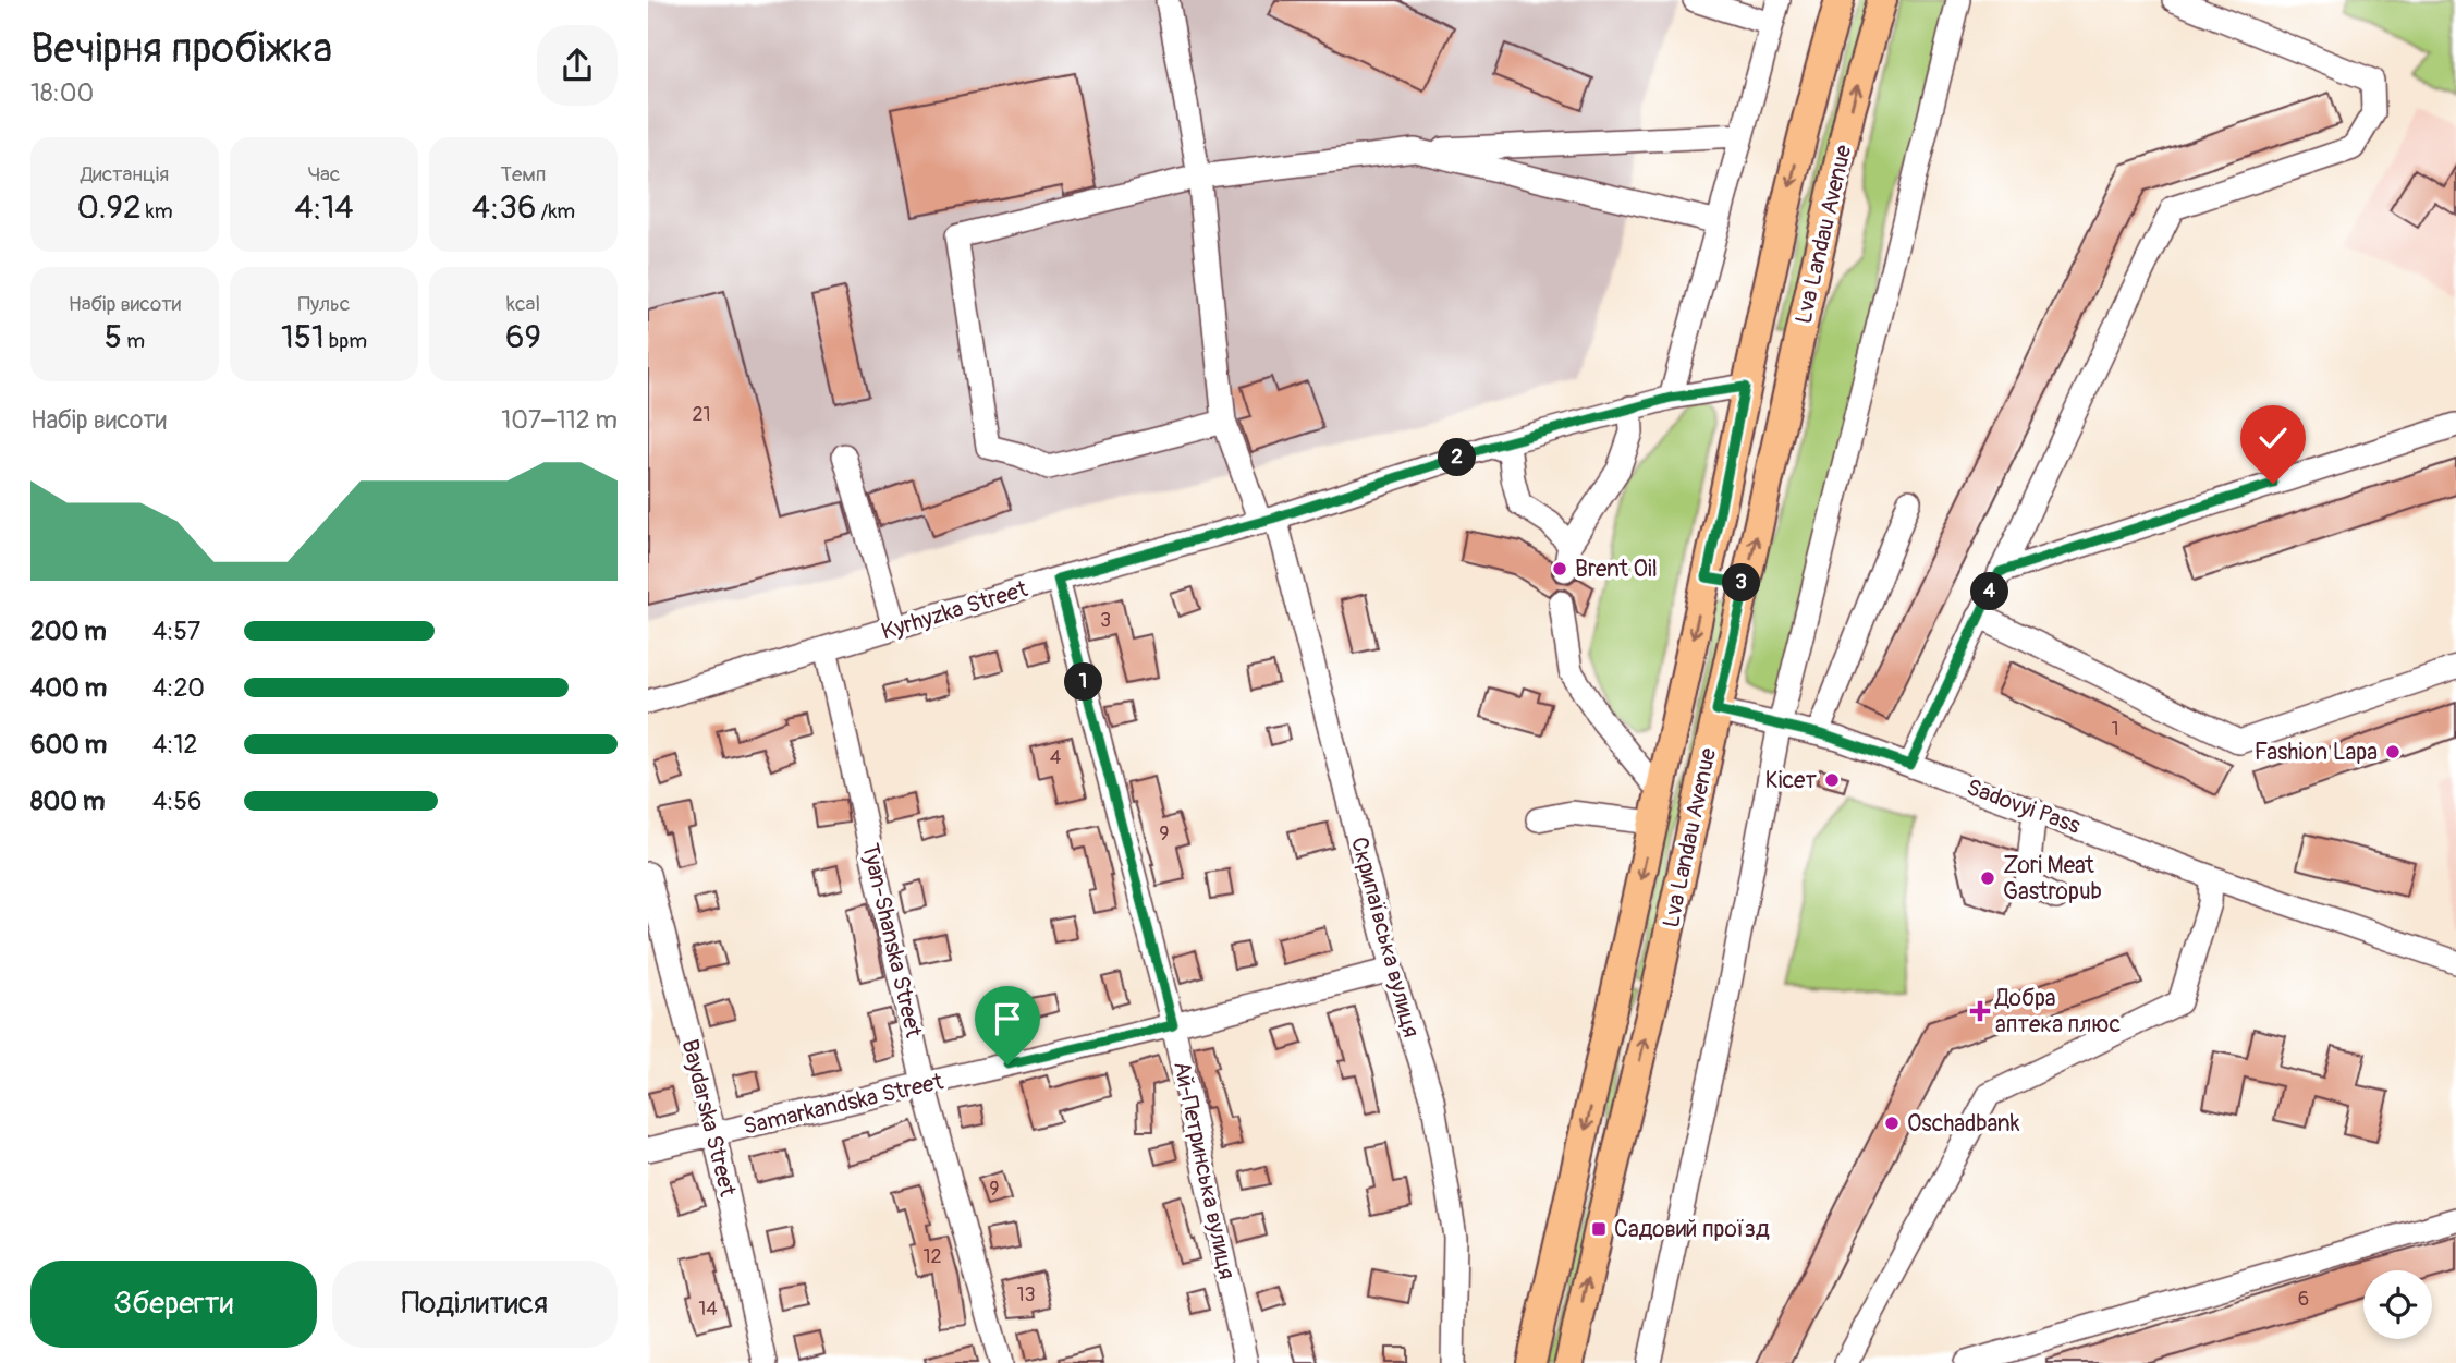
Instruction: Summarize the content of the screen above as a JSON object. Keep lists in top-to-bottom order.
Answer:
{
  "streets": {
    "main road": ["Lva Landau Avenue"],
    "street": [
      "Kyrhyzka Street",
      "Sadovyi Pass",
      "Скрипаївська вулиця",
      "Tyan-Shanska Street",
      "Samarkandska Street",
      "Baydarska Street",
      "Ай-Петринська вулиця"
    ]
  },
  "crossings": [
    ["Lva Landau Avenue", "Kyrhyzka Street"],
    ["Lva Landau Avenue", "Sadovyi Pass"],
    ["Kyrhyzka Street", "Скрипаївська вулиця"],
    ["Kyrhyzka Street", "Tyan-Shanska Street"],
    ["Kyrhyzka Street", "Ай-Петринська вулиця"],
    ["Скрипаївська вулиця", "Samarkandska Street"],
    ["Tyan-Shanska Street", "Samarkandska Street"],
    ["Samarkandska Street", "Baydarska Street"],
    ["Samarkandska Street", "Ай-Петринська вулиця"]
  ],
  "places": {
    "other": [
      "Brent Oil",
      "Fashion Lapa",
      "Кісет",
      "Zori Meat Gastropub",
      "Oschadbank"
    ],
    "health": ["Добра аптека плюс"],
    "transit": ["Садовий проїзд"]
  },
  "house_numbers": [
    "21",
    "3",
    "1",
    "4",
    "9",
    "9",
    "12",
    "13",
    "6",
    "14"
  ],
  "page": {
    "heading": ["Вечірня пробіжка", "18:00"],
    "stats": [
      ["Дистанція", "0.92 km"],
      ["Час", "4:14"],
      ["Темп", "4:36 /km"],
      ["Набір висоти", "5 m"],
      ["Пульс", "151 bpm"],
      ["kcal", "69"]
    ],
    "chart": ["Набір висоти", "107–112 m"],
    "pins": [
      "2",
      "3",
      "4",
      "1"
    ],
    "list": [
      {
        "name": "200 m",
        "note": "4:57"
      },
      {
        "name": "400 m",
        "note": "4:20"
      },
      {
        "name": "600 m",
        "note": "4:12"
      },
      {
        "name": "800 m",
        "note": "4:56"
      }
    ],
    "buttons": ["Зберегти", "Поділитися"]
  }
}
